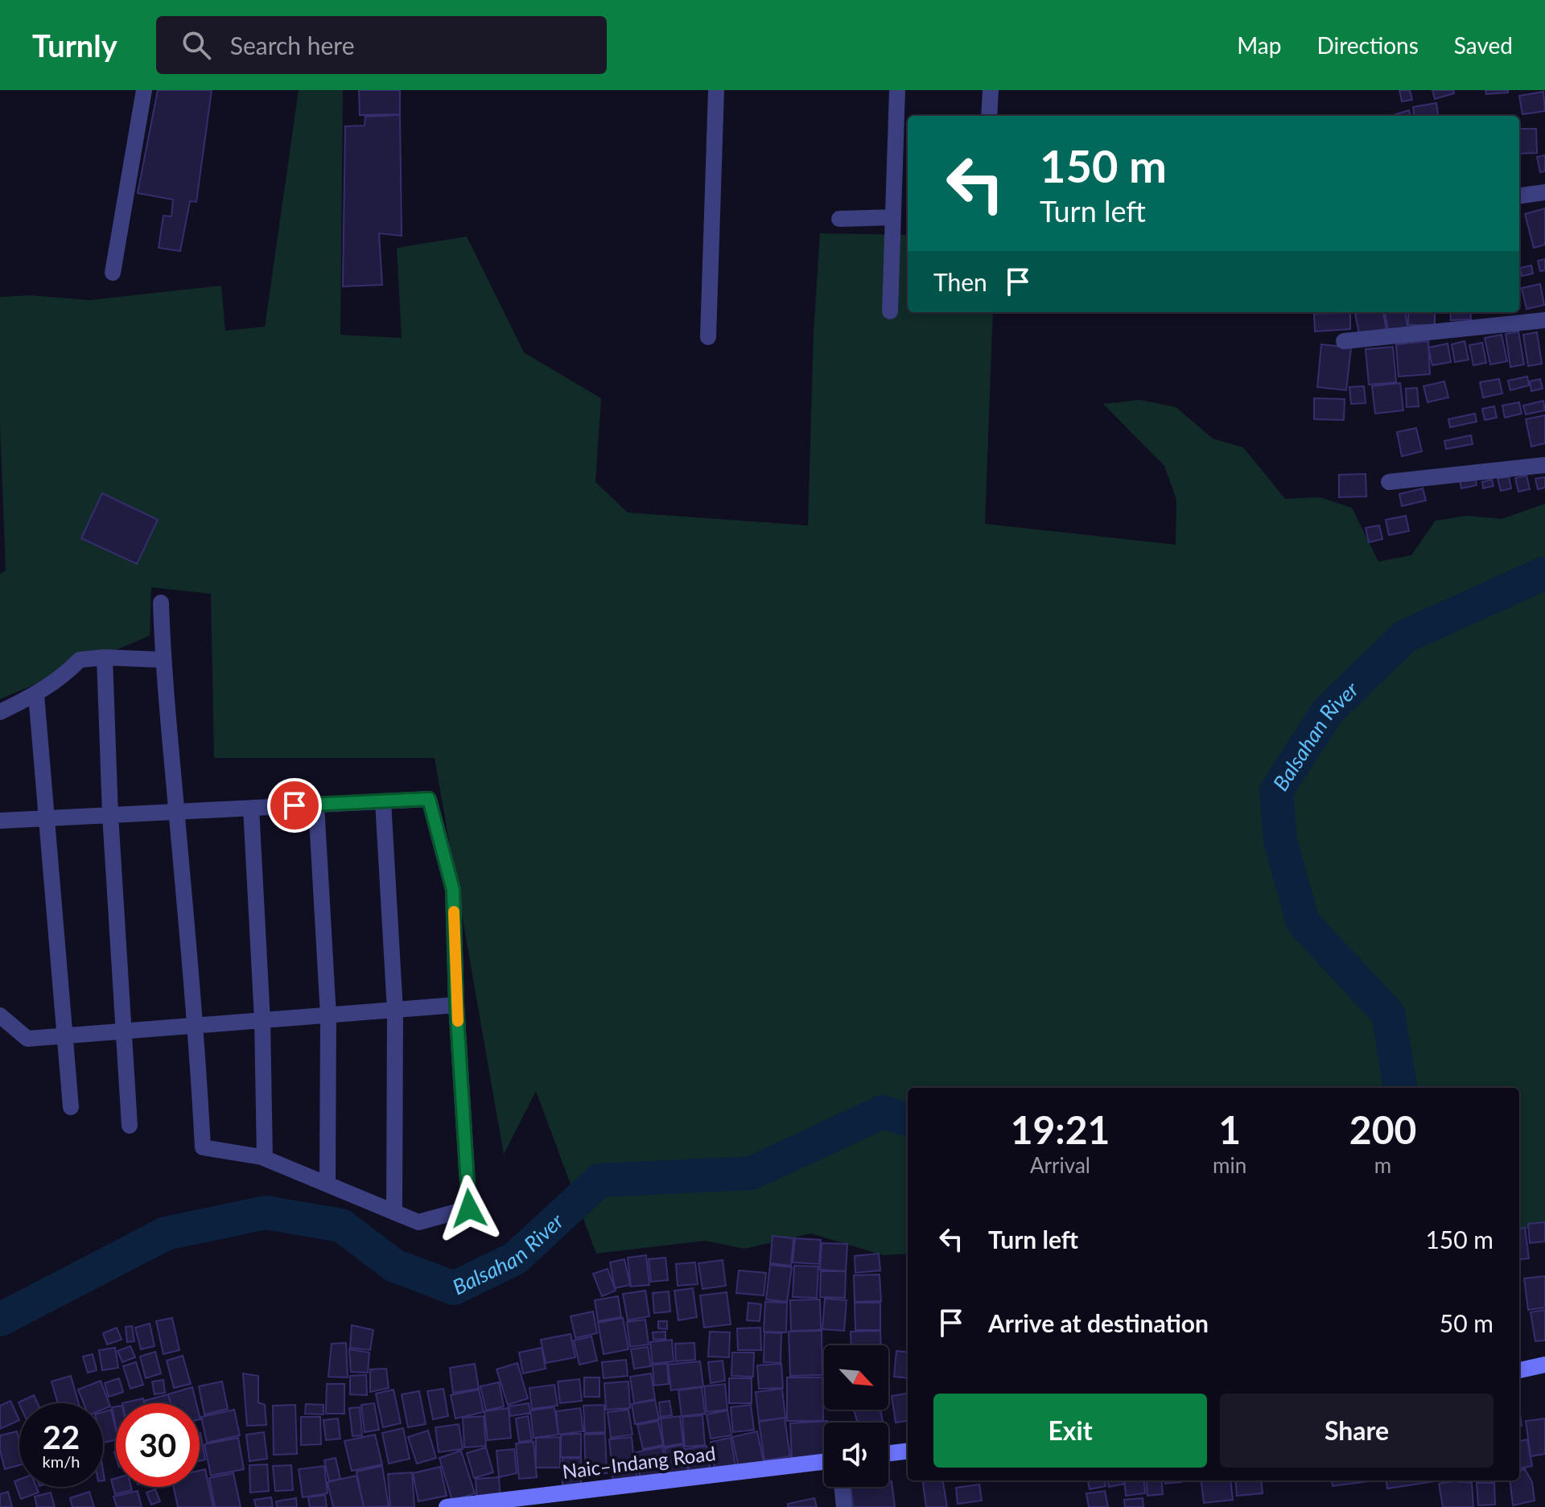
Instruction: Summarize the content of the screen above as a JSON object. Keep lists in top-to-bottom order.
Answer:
{
  "streets": {
    "main road": ["Naic–Indang Road"]
  },
  "water": ["Balsahan River"],
  "north": "bottom right",
  "page": {
    "header": "Turnly",
    "search": "Search here",
    "nav": ["Map", "Directions", "Saved"],
    "turn": ["150 m", "Turn left"],
    "then": "Then",
    "eta": [
      "19:21",
      "Arrival",
      "1",
      "min",
      "200",
      "m"
    ],
    "list": [
      {
        "name": "Turn left",
        "value": "150 m"
      },
      {
        "name": "Arrive at destination",
        "value": "50 m"
      }
    ],
    "buttons": ["Exit", "Share"],
    "speed": "22 km/h",
    "limit": "30"
  }
}
